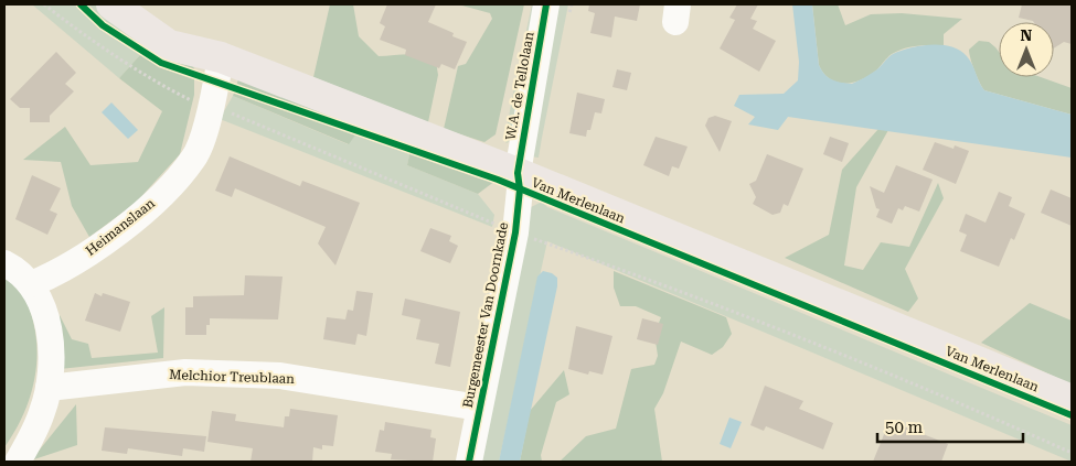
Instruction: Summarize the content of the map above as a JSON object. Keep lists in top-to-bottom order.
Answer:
{
  "streets": {
    "main road": ["Van Merlenlaan"],
    "street": [
      "W.A. de Tellolaan",
      "Heimanslaan",
      "Burgemeester Van Doornkade",
      "Melchior Treublaan"
    ]
  },
  "crossings": [
    ["W.A. de Tellolaan", "Van Merlenlaan"],
    ["W.A. de Tellolaan", "Burgemeester Van Doornkade"],
    ["Van Merlenlaan", "Heimanslaan"],
    ["Van Merlenlaan", "Burgemeester Van Doornkade"],
    ["Burgemeester Van Doornkade", "Melchior Treublaan"]
  ],
  "scale_bar": "50 m",
  "north": "top"
}
